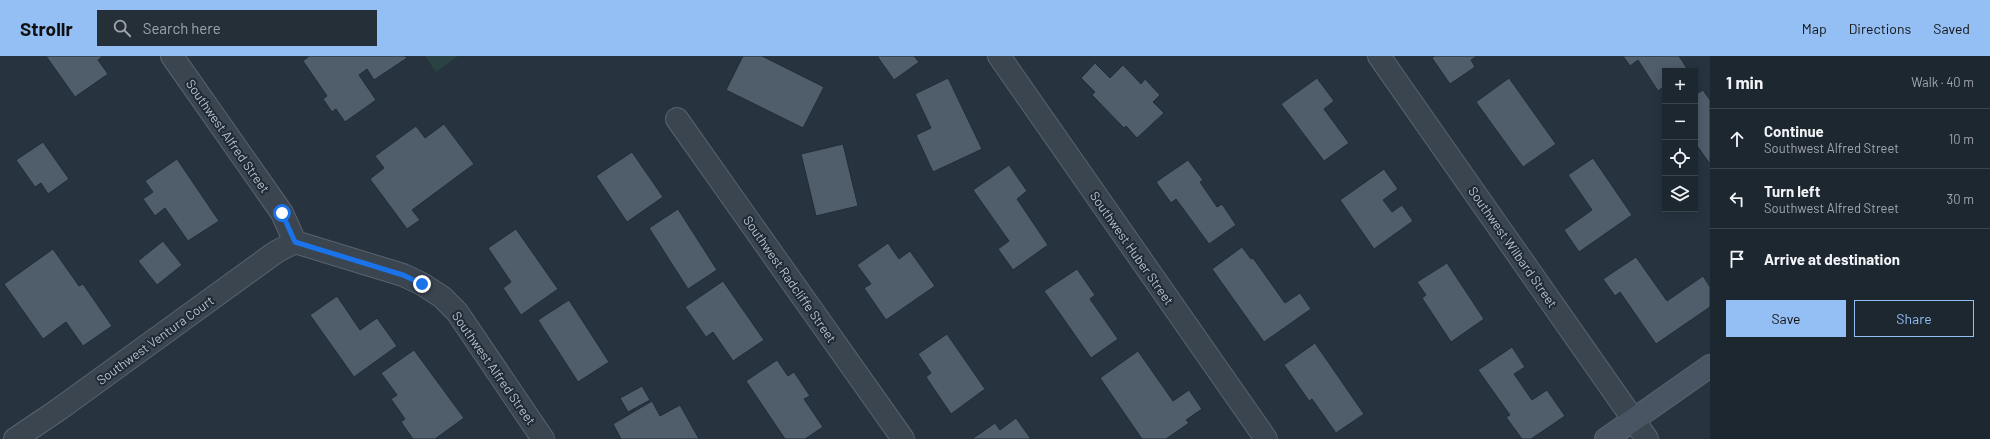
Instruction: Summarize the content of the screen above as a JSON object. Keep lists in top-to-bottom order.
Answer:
{
  "streets": {
    "street": [
      "Southwest Alfred Street",
      "Southwest Wilbard Street",
      "Southwest Huber Street",
      "Southwest Radcliffe Street",
      "Southwest Ventura Court"
    ]
  },
  "crossings": [
    ["Southwest Alfred Street", "Southwest Ventura Court"]
  ],
  "page": {
    "header": "Strollr",
    "search": "Search here",
    "nav": ["Map", "Directions", "Saved"],
    "heading": ["1 min", "Walk · 40 m"],
    "map_buttons": ["+", "−"],
    "list": [
      ["Continue", "Southwest Alfred Street", "10 m"],
      ["Turn left", "Southwest Alfred Street", "30 m"],
      "Arrive at destination"
    ],
    "buttons": ["Save", "Share"]
  }
}
